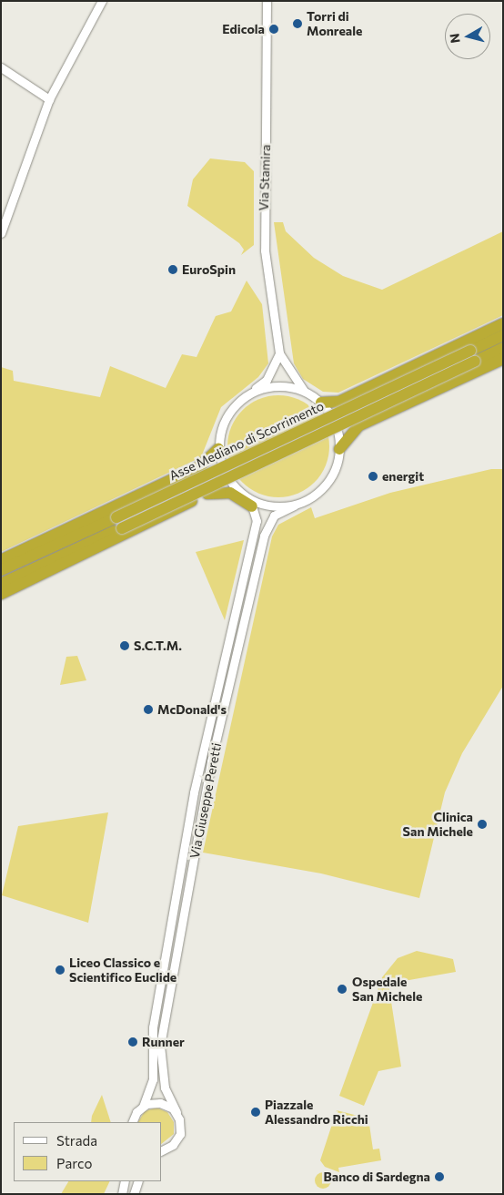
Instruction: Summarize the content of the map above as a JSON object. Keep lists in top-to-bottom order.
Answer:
{
  "streets": {
    "highway": ["Asse Mediano di Scorrimento"],
    "street": ["Via Stamira", "Via Giuseppe Peretti"]
  },
  "crossings": [
    ["Via Stamira", "Via Giuseppe Peretti"]
  ],
  "places": [
    "Torri di Monreale",
    "Edicola",
    "EuroSpin",
    "energit",
    "S.C.T.M.",
    "McDonald's",
    "Clinica San Michele",
    "Liceo Classico e Scientifico Euclide",
    "Ospedale San Michele",
    "Runner",
    "Piazzale Alessandro Ricchi",
    "Banco di Sardegna"
  ],
  "legend": ["Strada", "Parco"],
  "north": "left"
}
